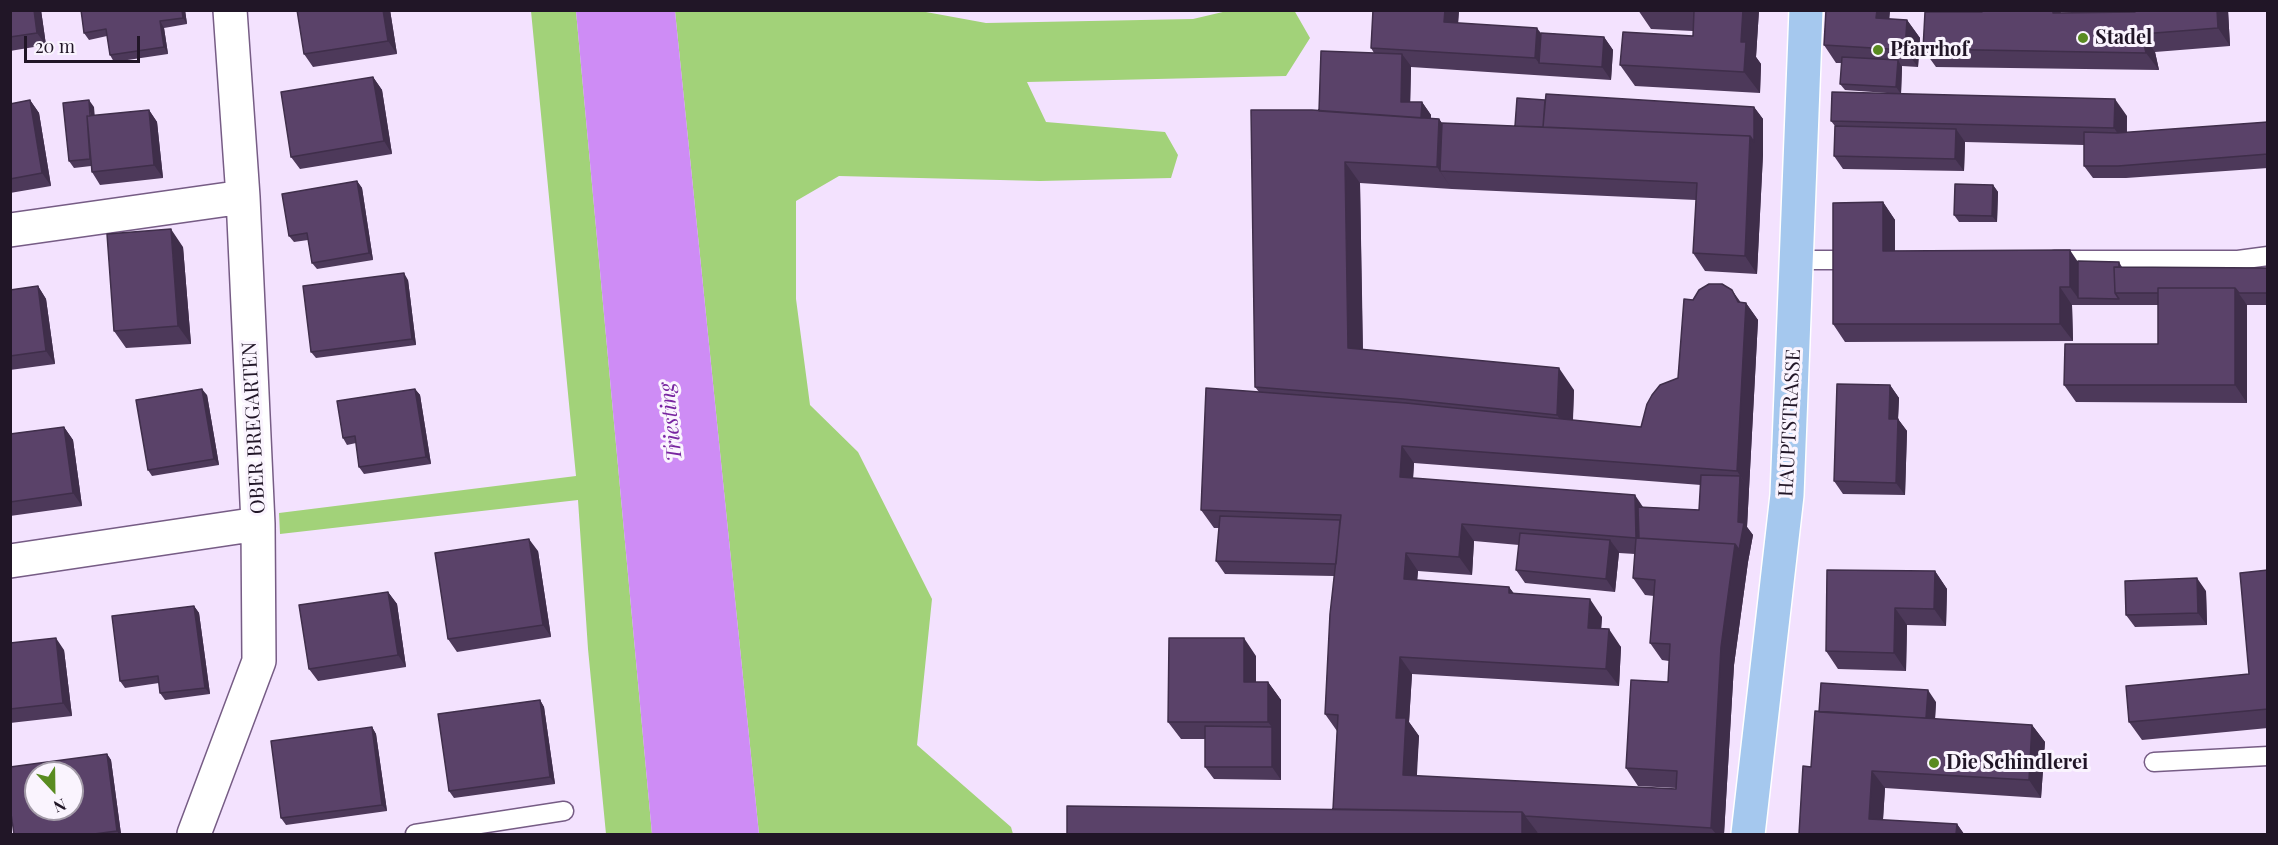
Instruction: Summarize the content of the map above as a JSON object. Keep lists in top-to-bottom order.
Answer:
{
  "streets": {
    "main road": ["HAUPTSTRASSE"],
    "street": ["OBER BREGARTEN"]
  },
  "water": ["Triesting"],
  "places": ["Stadel", "Pfarrhof", "Die Schindlerei"],
  "scale_bar": "20 m",
  "north": "bottom"
}
